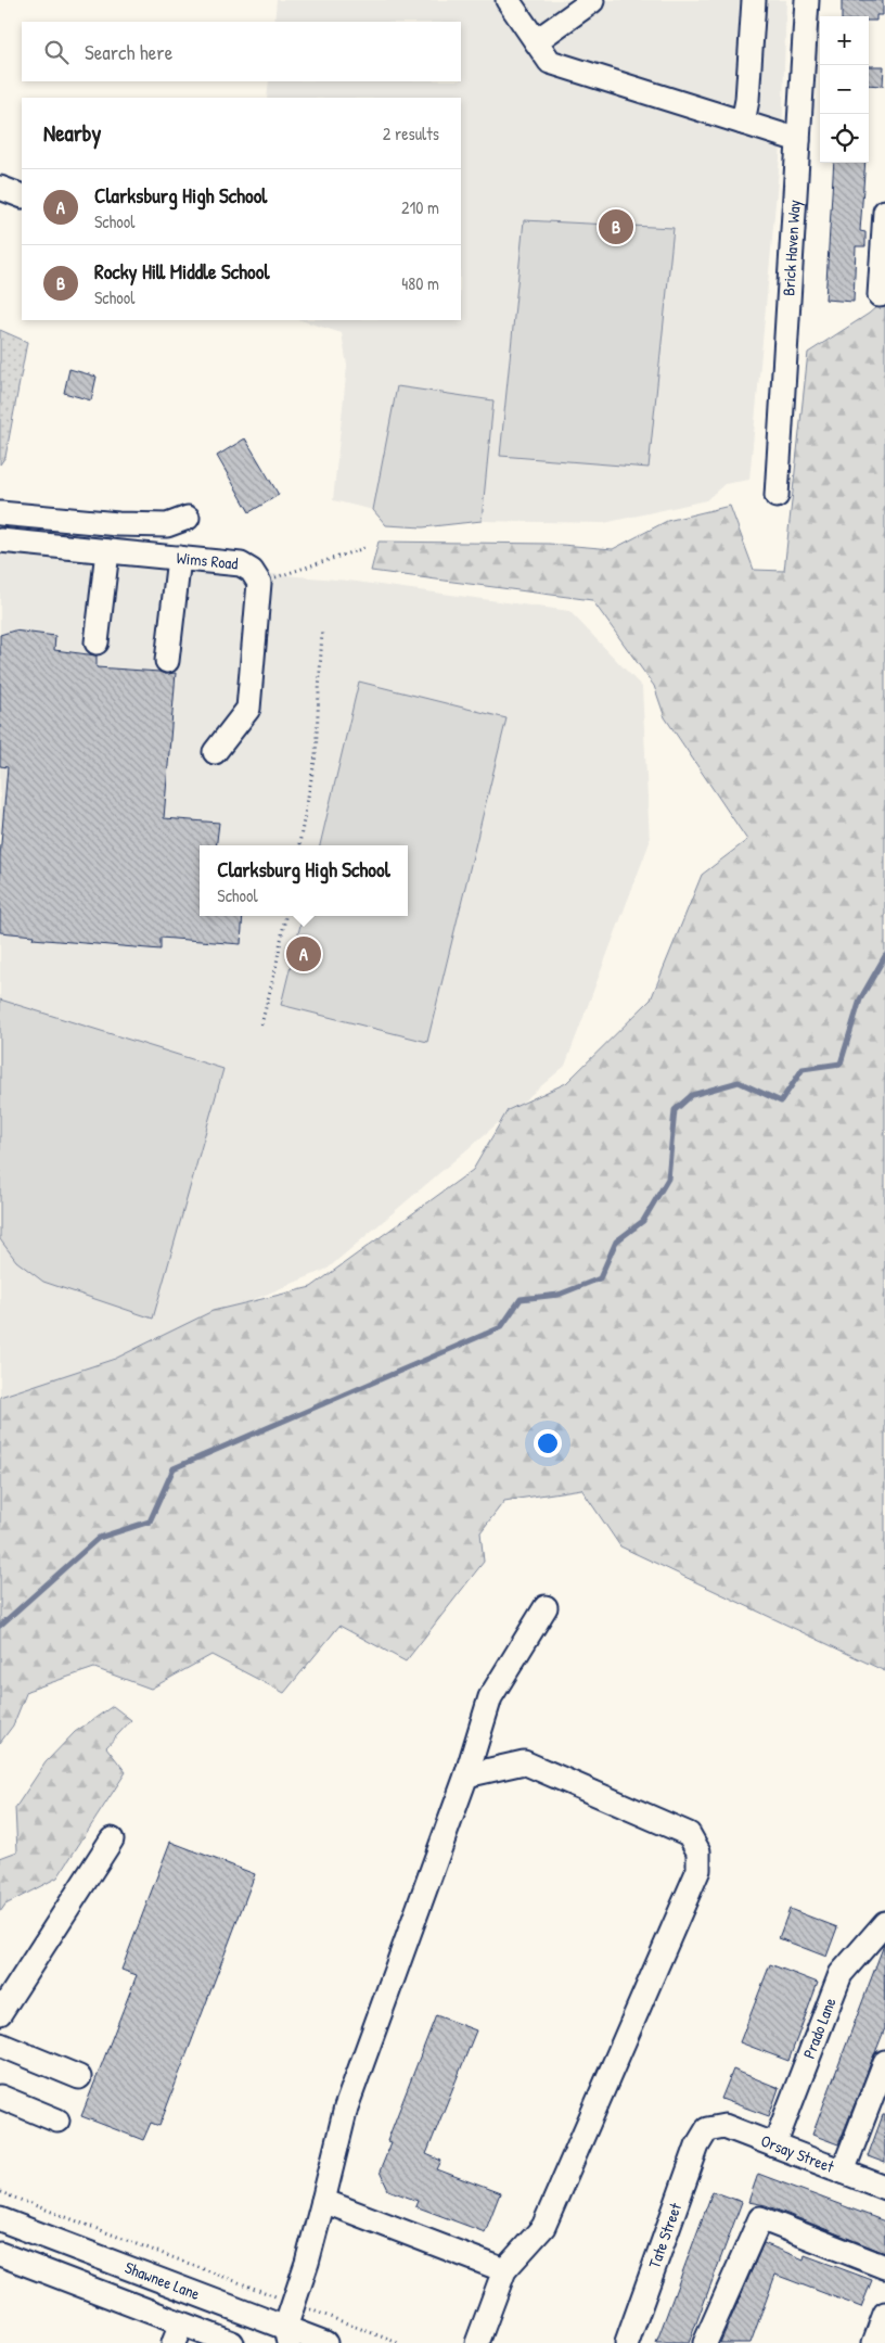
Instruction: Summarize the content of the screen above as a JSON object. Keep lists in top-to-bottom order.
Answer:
{
  "streets": {
    "street": [
      "Brick Haven Way",
      "Wims Road",
      "Prado Lane",
      "Orsay Street",
      "Tate Street",
      "Shawnee Lane"
    ]
  },
  "crossings": [
    ["Prado Lane", "Orsay Street"],
    ["Orsay Street", "Tate Street"]
  ],
  "page": {
    "map_buttons": ["+", "−"],
    "search": "Search here",
    "heading": ["Nearby", "2 results"],
    "list": [
      {
        "mark": "A",
        "name": "Clarksburg High School",
        "note": "School",
        "value": "210 m"
      },
      {
        "mark": "B",
        "name": "Rocky Hill Middle School",
        "note": "School",
        "value": "480 m"
      }
    ],
    "pins": ["B", "A"],
    "popup": ["Clarksburg High School", "School"]
  }
}
